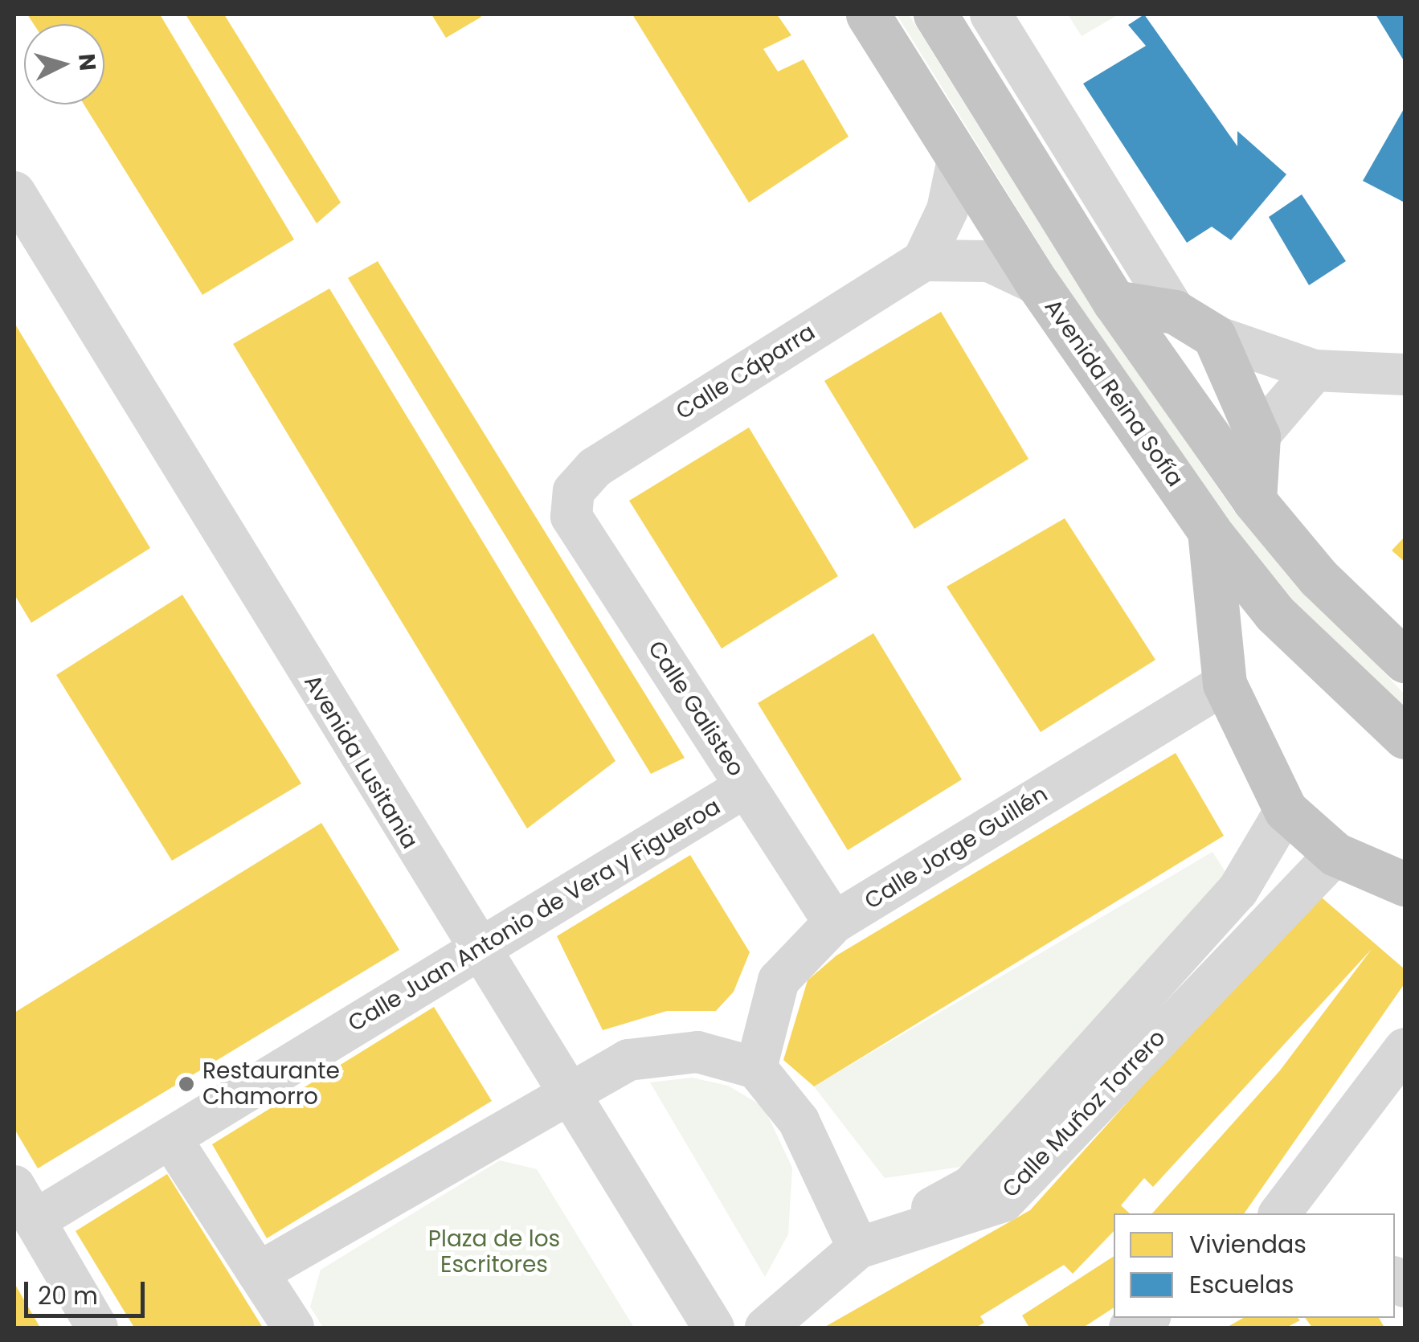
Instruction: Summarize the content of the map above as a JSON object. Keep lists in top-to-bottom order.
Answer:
{
  "streets": {
    "highway": ["Avenida Reina Sofía"],
    "street": [
      "Calle Cáparra",
      "Calle Galisteo",
      "Avenida Lusitania",
      "Calle Jorge Guillén",
      "Calle Juan Antonio de Vera y Figueroa",
      "Calle Muñoz Torrero"
    ]
  },
  "crossings": [
    ["Calle Cáparra", "Calle Galisteo"],
    ["Calle Galisteo", "Calle Jorge Guillén"],
    ["Calle Galisteo", "Calle Juan Antonio de Vera y Figueroa"],
    ["Avenida Lusitania", "Calle Juan Antonio de Vera y Figueroa"]
  ],
  "parks": ["Plaza de los Escritores"],
  "places": ["Restaurante Chamorro"],
  "legend": ["Viviendas", "Escuelas"],
  "scale_bar": "20 m",
  "north": "right"
}
